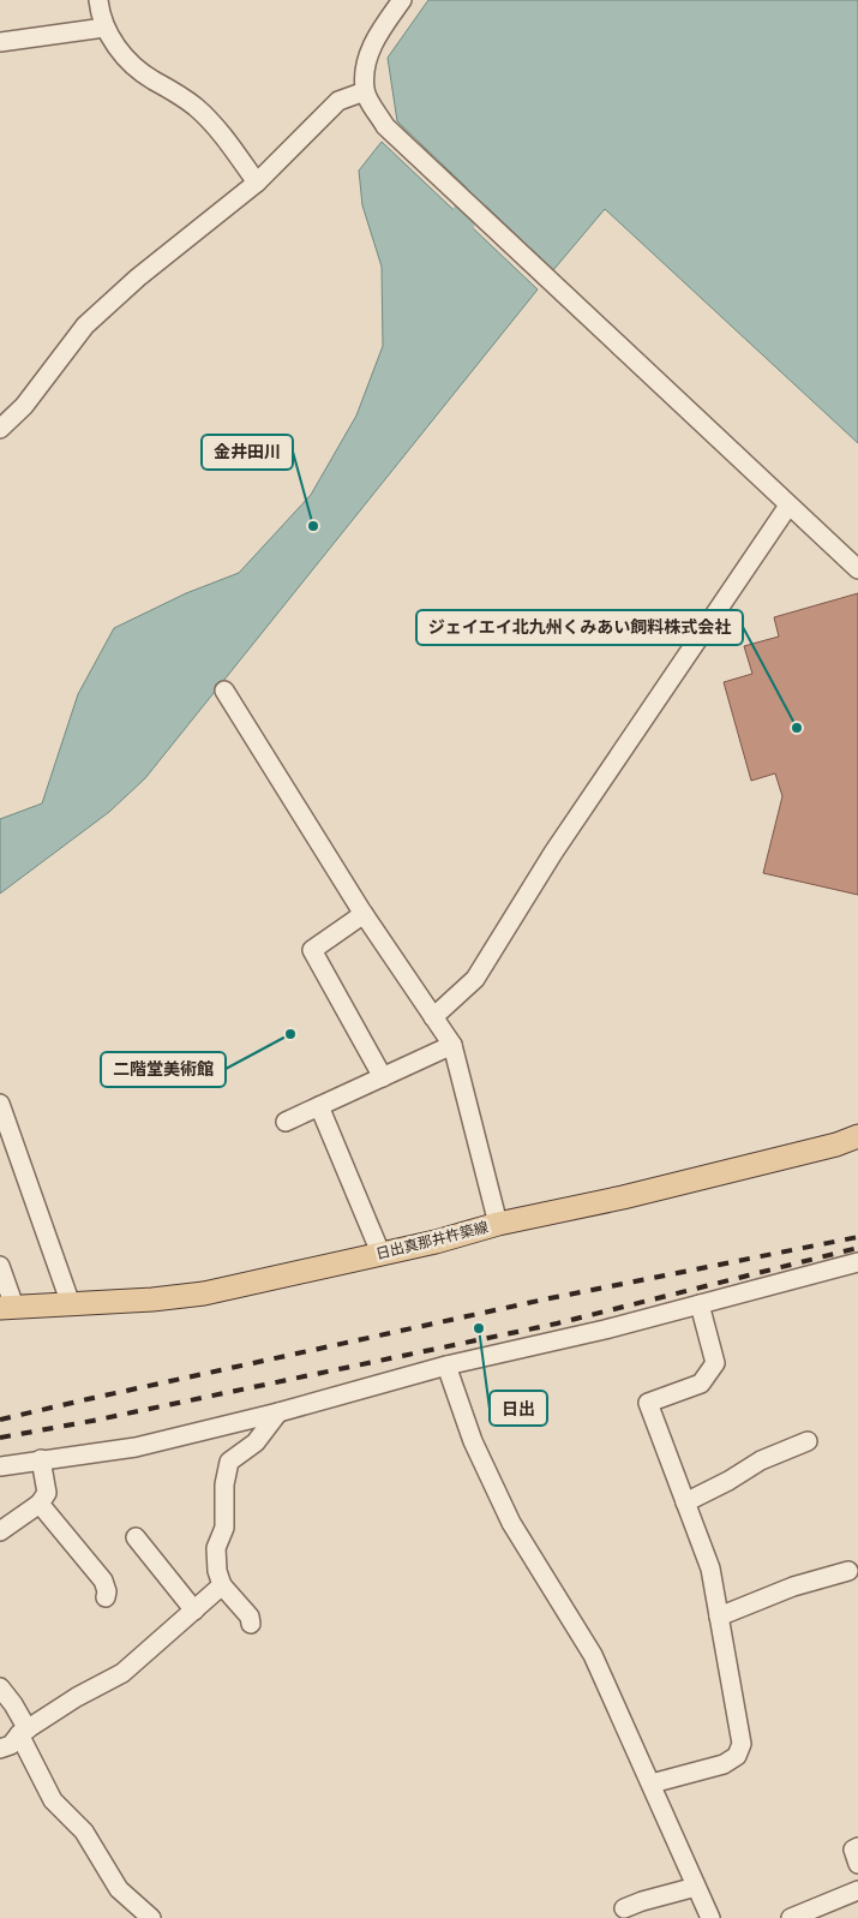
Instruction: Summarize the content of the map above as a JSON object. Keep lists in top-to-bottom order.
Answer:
{
  "streets": {
    "main road": ["日出真那井杵築線"]
  },
  "places": [
    "金井田川",
    "ジェイエイ北九州くみあい飼料株式会社",
    "二階堂美術館",
    "日出"
  ]
}
